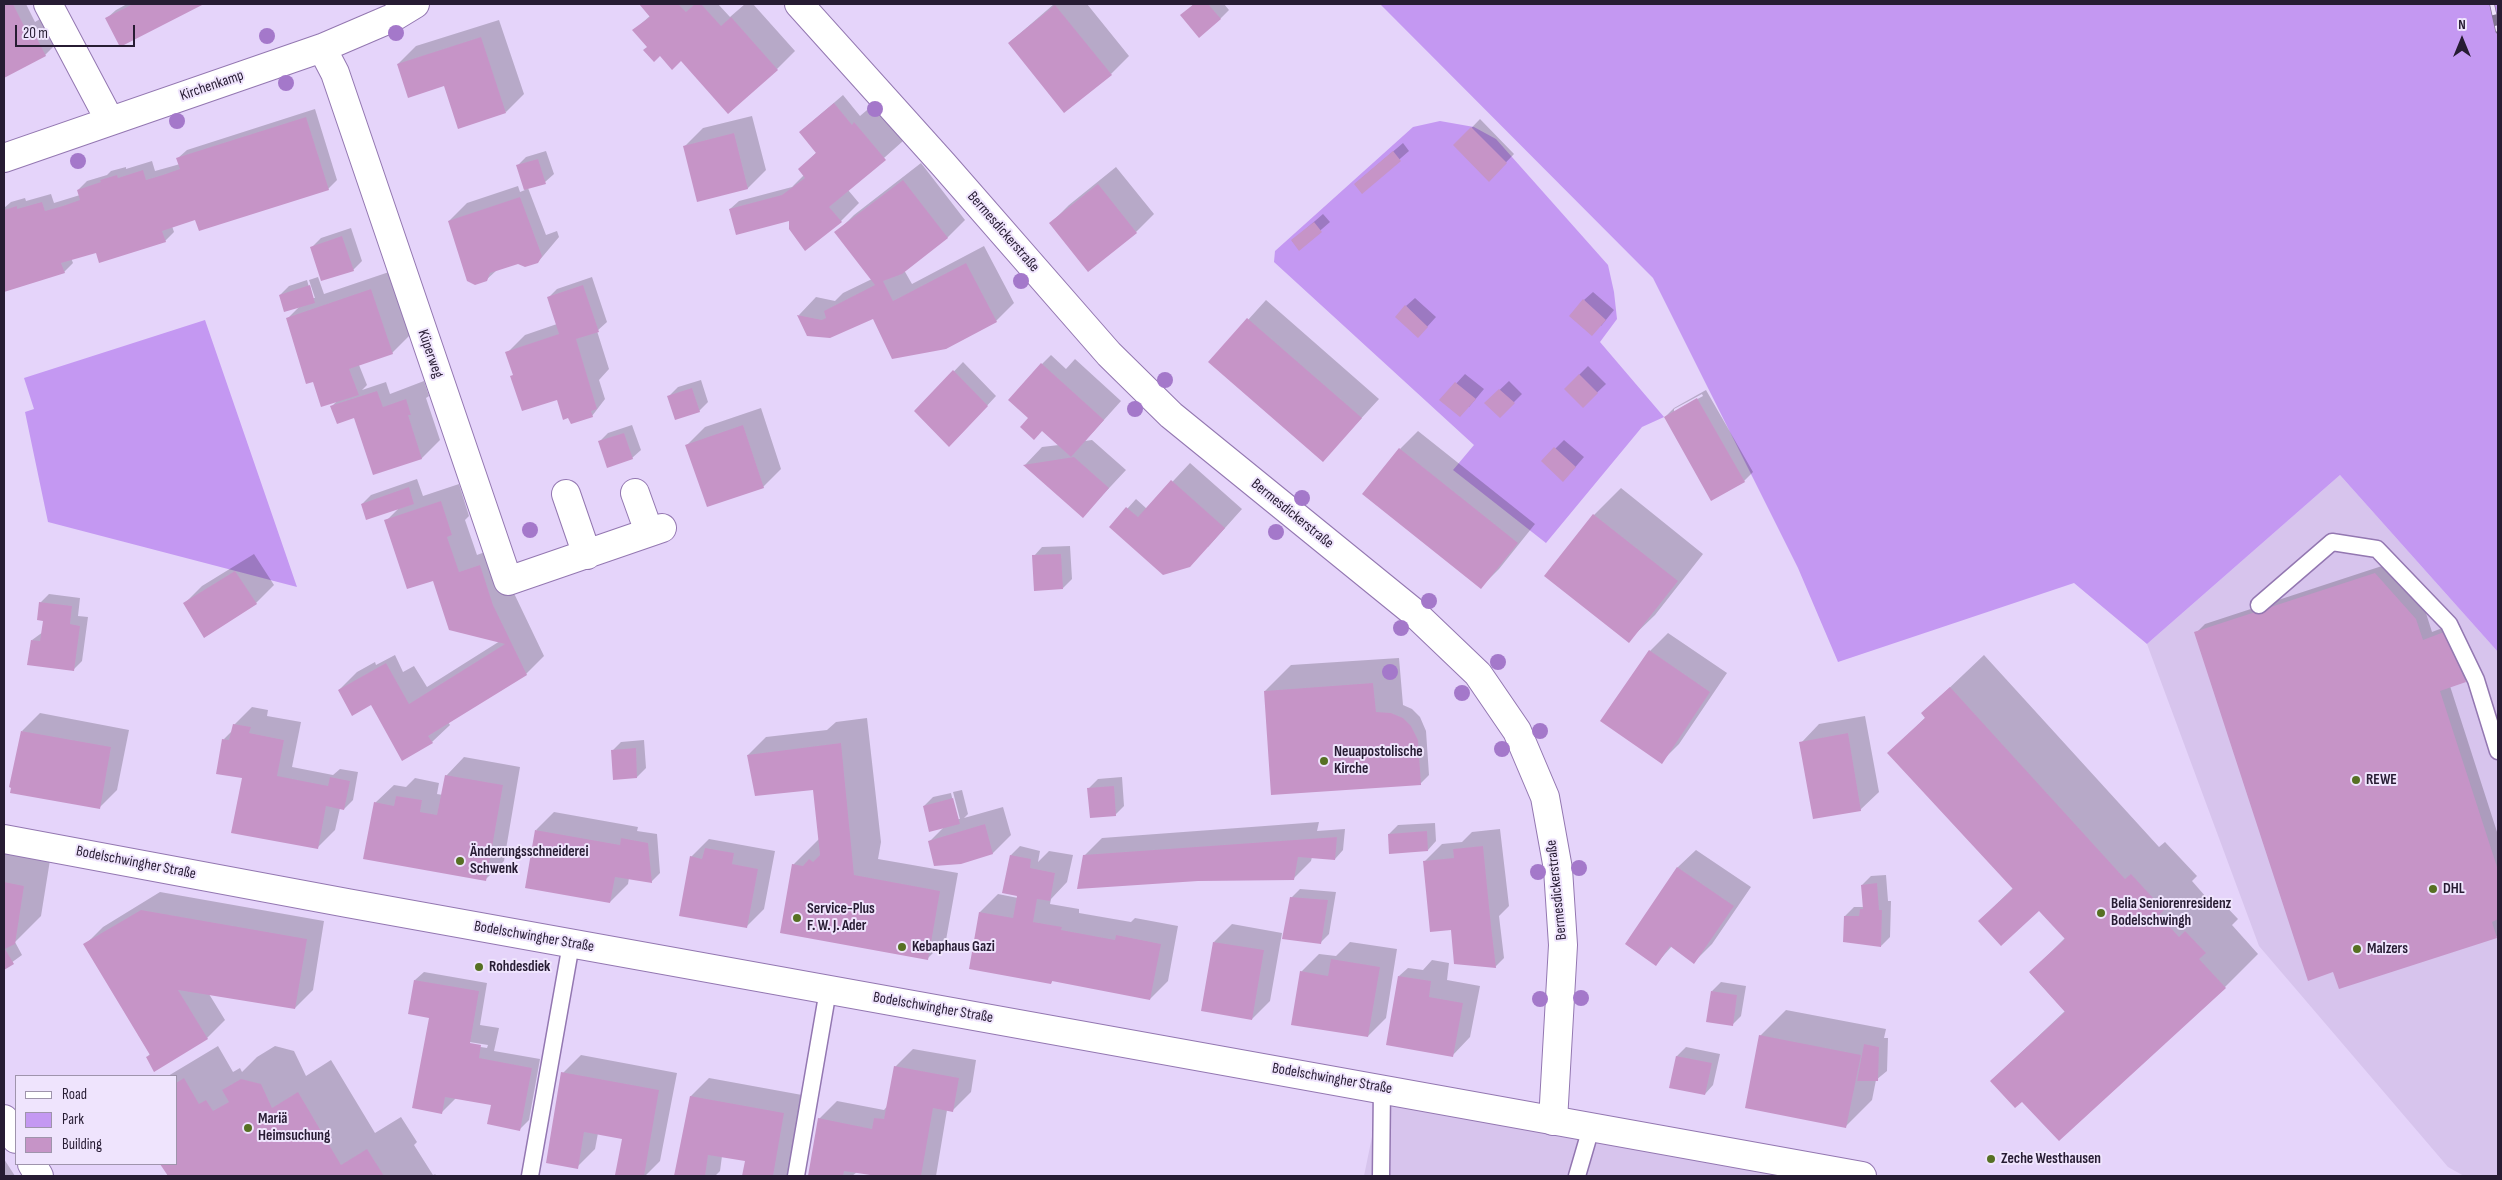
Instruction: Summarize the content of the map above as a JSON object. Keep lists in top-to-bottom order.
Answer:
{
  "streets": {
    "street": [
      "Kirchenkamp",
      "Bermesdickerstraße",
      "Küperweg",
      "Bodelschwingher Straße"
    ]
  },
  "crossings": [
    ["Kirchenkamp", "Küperweg"],
    ["Bermesdickerstraße", "Bodelschwingher Straße"]
  ],
  "places": [
    "Neuapostolische Kirche",
    "REWE",
    "Änderungsschneiderei Schwenk",
    "DHL",
    "Belia Seniorenresidenz Bodelschwingh",
    "Service-Plus F. W. J. Ader",
    "Kebaphaus Gazi",
    "Malzers",
    "Rohdesdiek",
    "Mariä Heimsuchung",
    "Zeche Westhausen"
  ],
  "legend": ["Road", "Park", "Building"],
  "scale_bar": "20 m",
  "north": "top"
}
